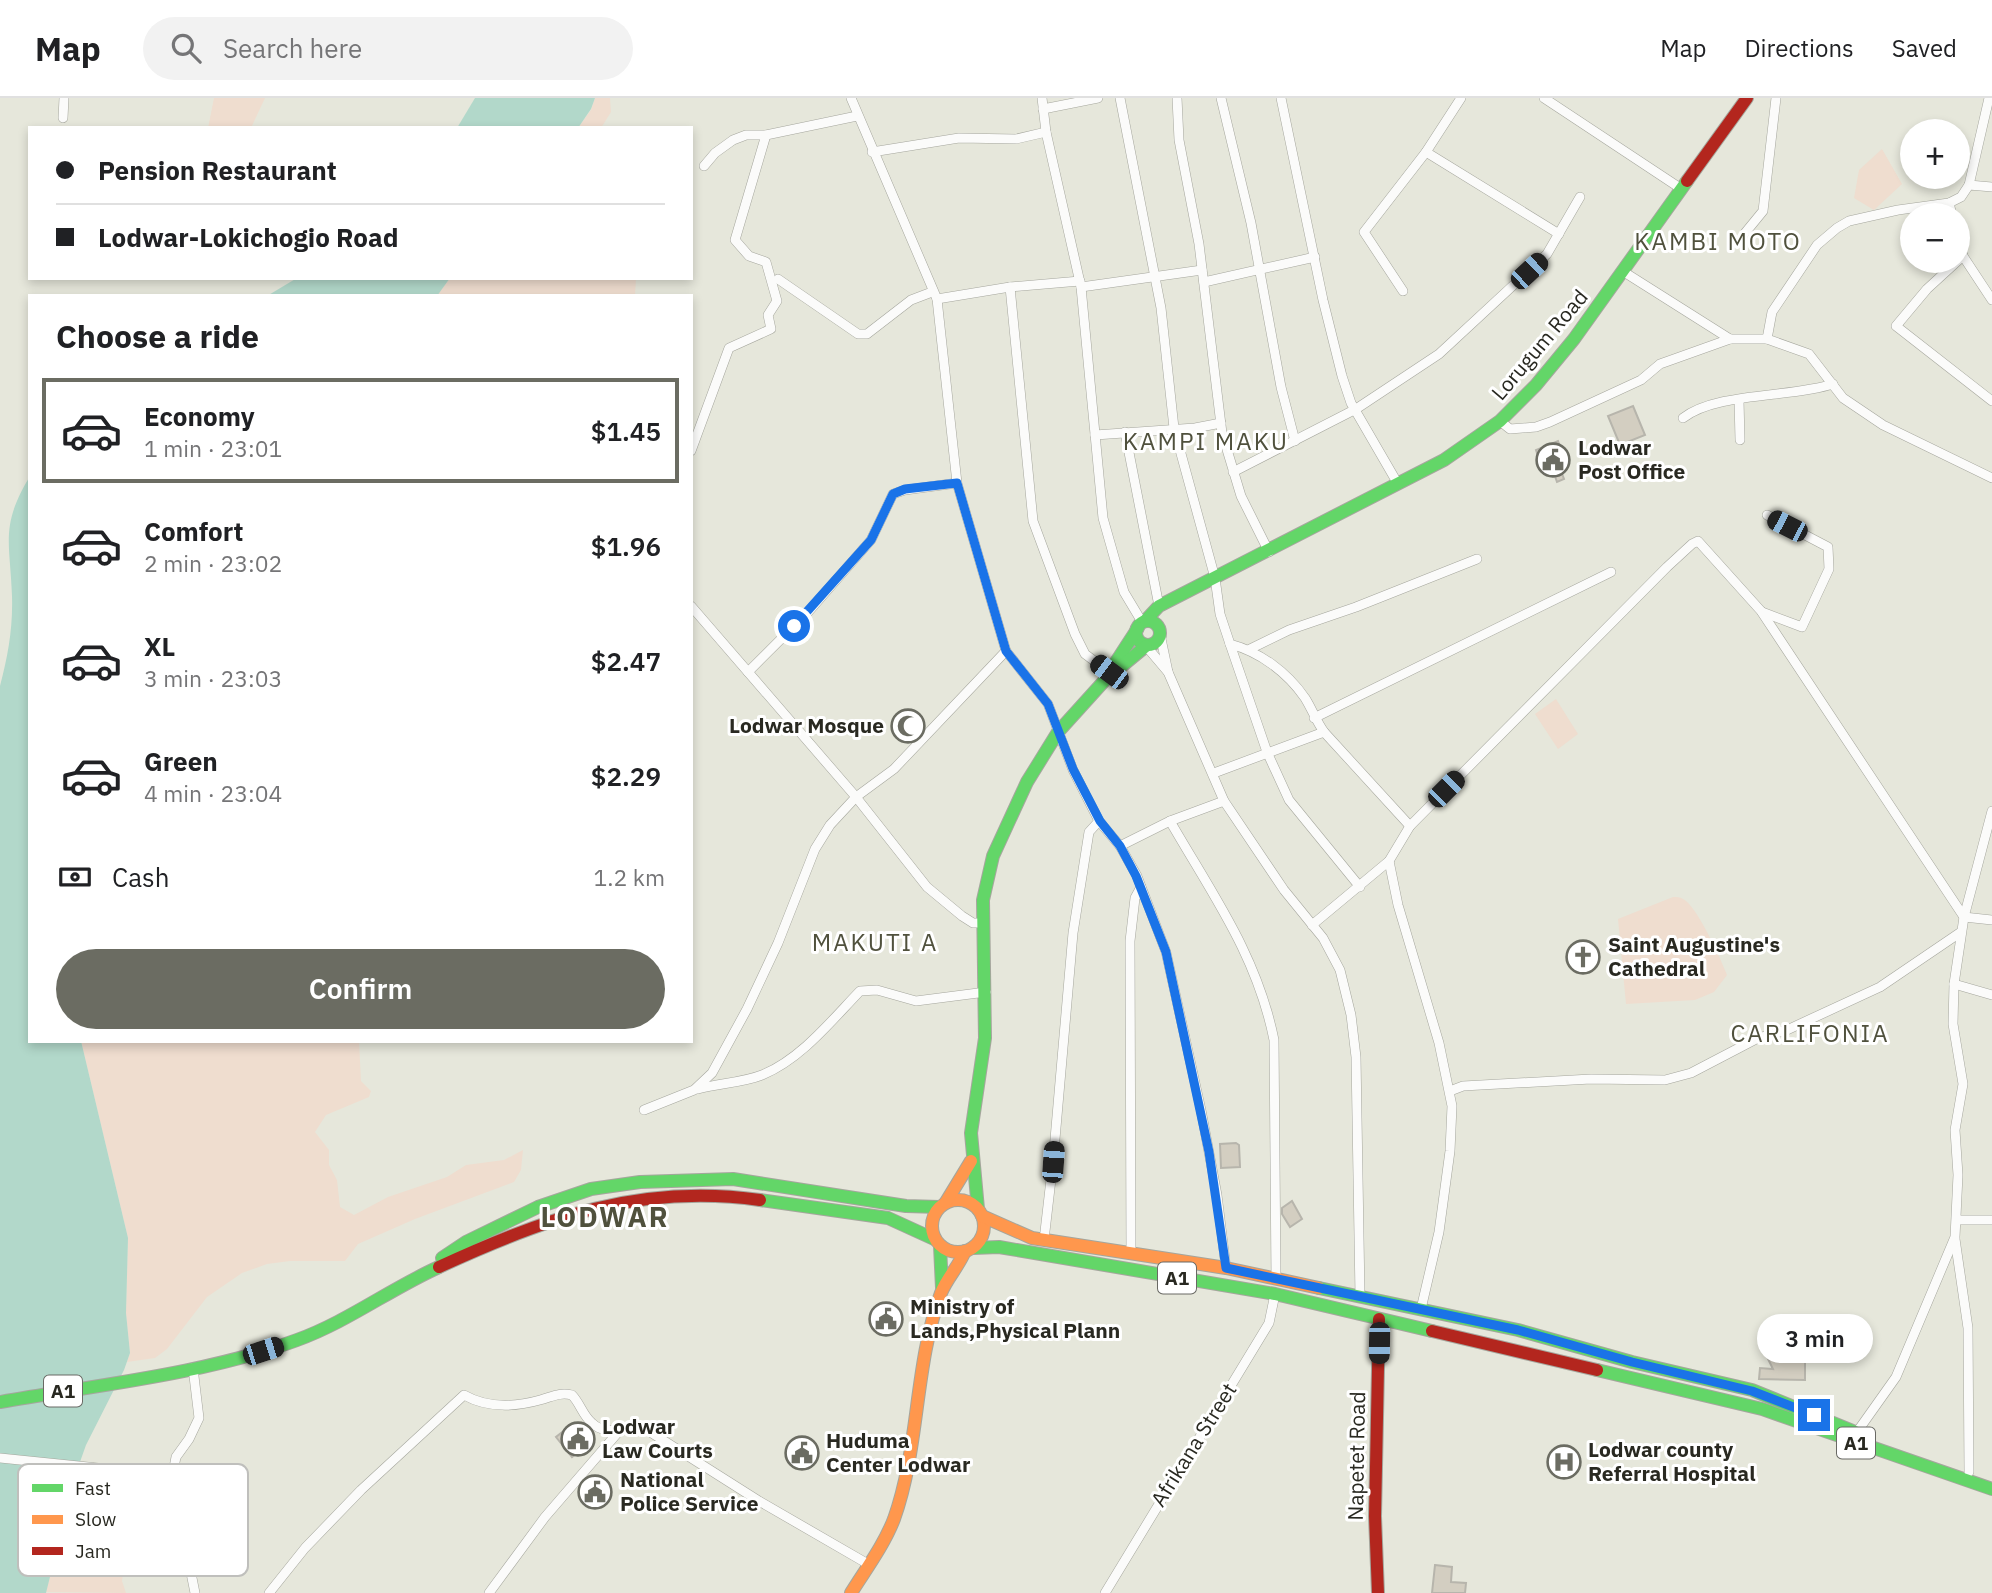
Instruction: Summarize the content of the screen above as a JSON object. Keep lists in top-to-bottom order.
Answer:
{
  "streets": {
    "main road": ["Lorugum Road", "A1", "Napetet Road"],
    "street": ["Afrikana Street"]
  },
  "crossings": [
    ["A1", "Afrikana Street"],
    ["A1", "Napetet Road"]
  ],
  "districts": [
    "KAMBI MOTO",
    "KAMPI MAKU",
    "MAKUTI A",
    "CARLIFONIA",
    "LODWAR"
  ],
  "places": {
    "public building": [
      "Lodwar Post Office",
      "Ministry of Lands,Physical Plann",
      "Lodwar Law Courts",
      "Huduma Center Lodwar",
      "National Police Service"
    ],
    "mosque": ["Lodwar Mosque"],
    "church": ["Saint Augustine's Cathedral"],
    "hospital": ["Lodwar county Referral Hospital"]
  },
  "legend": ["Fast", "Slow", "Jam"],
  "page": {
    "header": "Map",
    "search": "Search here",
    "nav": ["Map", "Directions", "Saved"],
    "map_buttons": ["+", "−"],
    "banner": ["Pension Restaurant", "Lodwar-Lokichogio Road"],
    "heading": "Choose a ride",
    "list": [
      {
        "name": "Economy",
        "note": "1 min · 23:01",
        "value": "$1.45"
      },
      {
        "name": "Comfort",
        "note": "2 min · 23:02",
        "value": "$1.96"
      },
      {
        "name": "XL",
        "note": "3 min · 23:03",
        "value": "$2.47"
      },
      {
        "name": "Green",
        "note": "4 min · 23:04",
        "value": "$2.29"
      }
    ],
    "pay": ["Cash", "1.2 km"],
    "buttons": "Confirm",
    "bubble": "3 min"
  }
}
